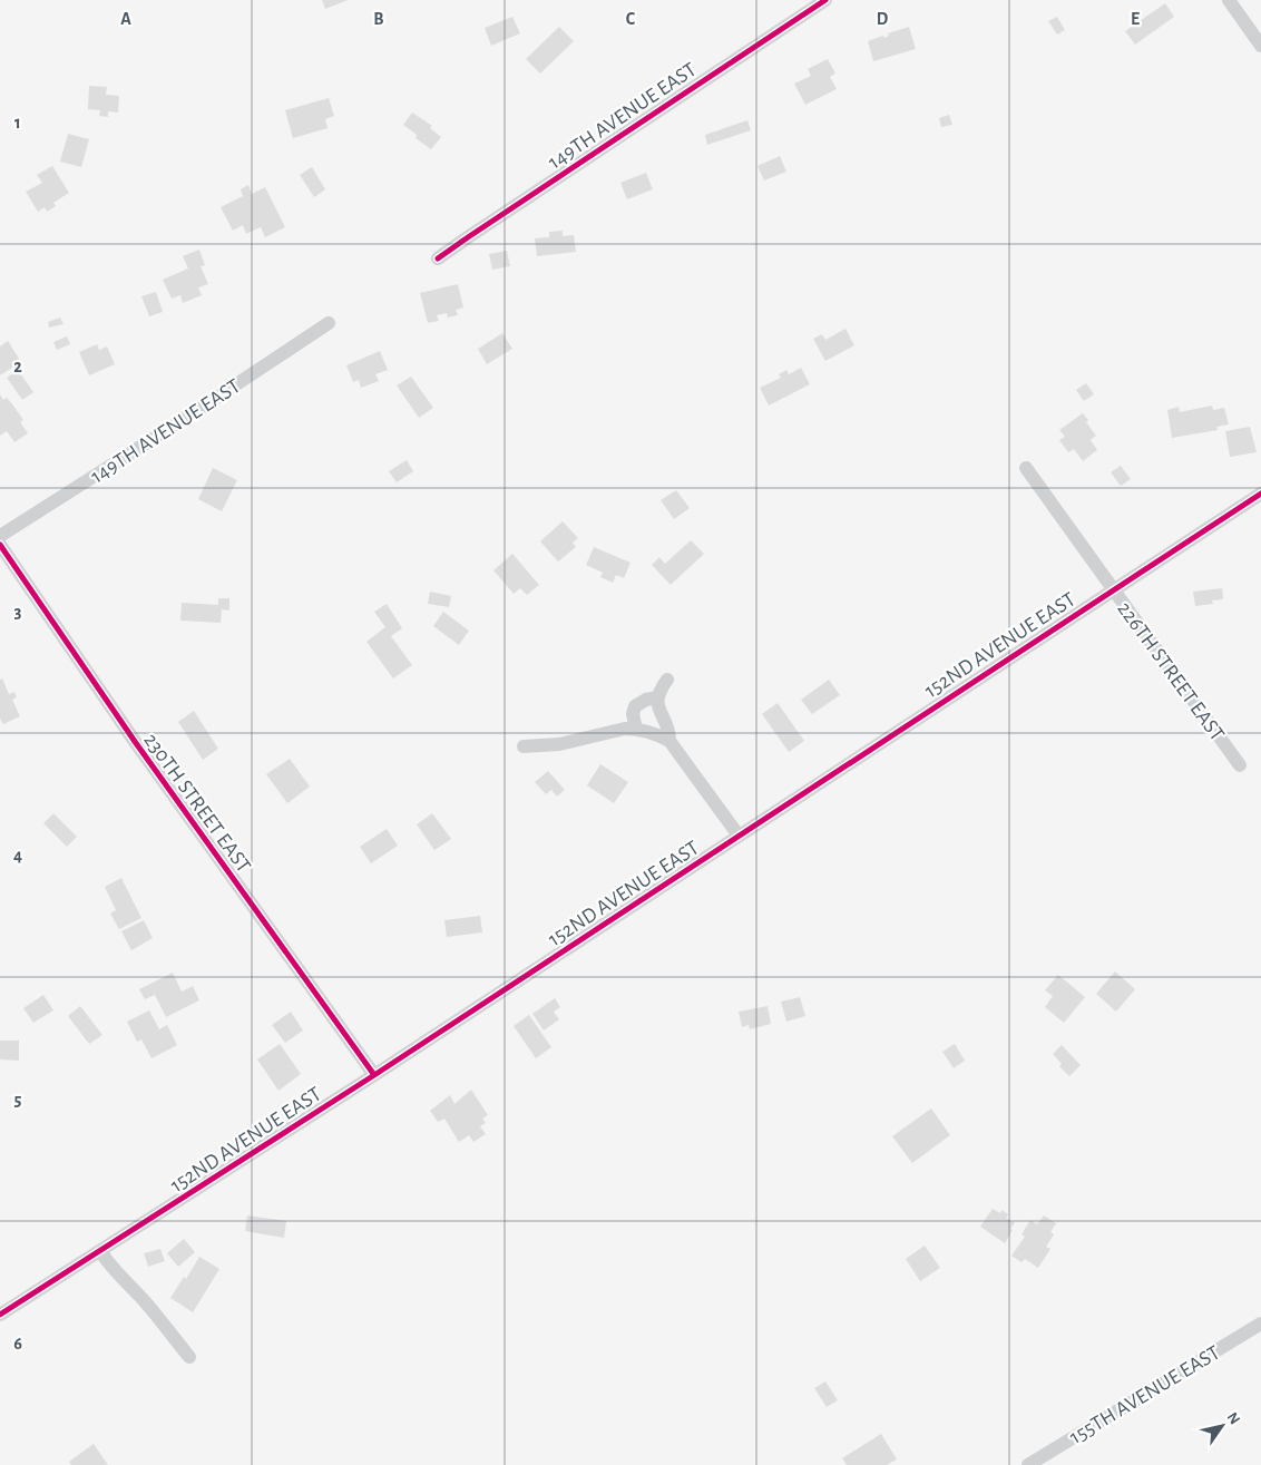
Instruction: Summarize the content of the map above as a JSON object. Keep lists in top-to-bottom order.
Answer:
{
  "streets": {
    "street": [
      "149TH AVENUE EAST",
      "152ND AVENUE EAST",
      "226TH STREET EAST",
      "230TH STREET EAST",
      "155TH AVENUE EAST"
    ]
  },
  "crossings": [
    ["152ND AVENUE EAST", "226TH STREET EAST"],
    ["152ND AVENUE EAST", "230TH STREET EAST"]
  ],
  "north": "top right",
  "grid": {
    "columns": [
      "A",
      "B",
      "C",
      "D",
      "E"
    ],
    "rows": [
      "1",
      "2",
      "3",
      "4",
      "5",
      "6"
    ]
  }
}
